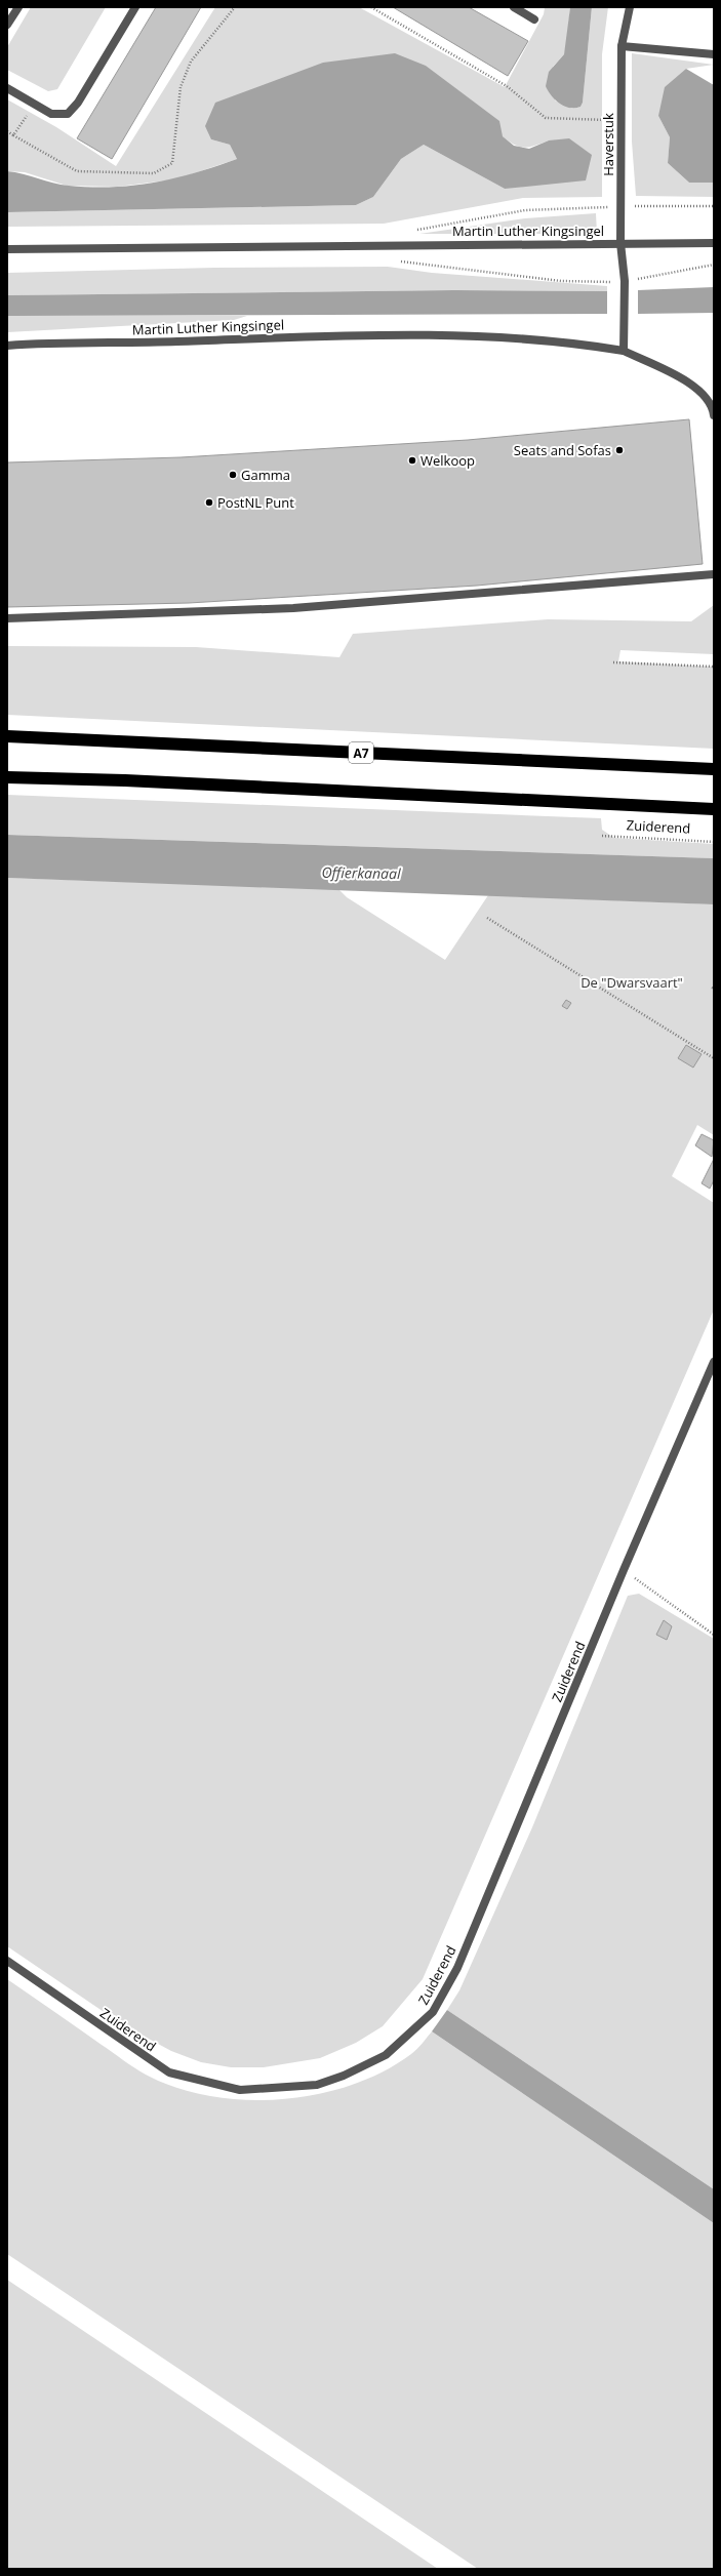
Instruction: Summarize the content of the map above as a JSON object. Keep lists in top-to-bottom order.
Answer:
{
  "streets": {
    "highway": ["A7"],
    "street": ["Haverstuk", "Martin Luther Kingsingel", "Zuiderend"]
  },
  "crossings": [
    ["Haverstuk", "Martin Luther Kingsingel"]
  ],
  "water": ["Offierkanaal"],
  "parks": ["De \"Dwarsvaart\""],
  "places": [
    "Seats and Sofas",
    "Welkoop",
    "Gamma",
    "PostNL Punt"
  ]
}
